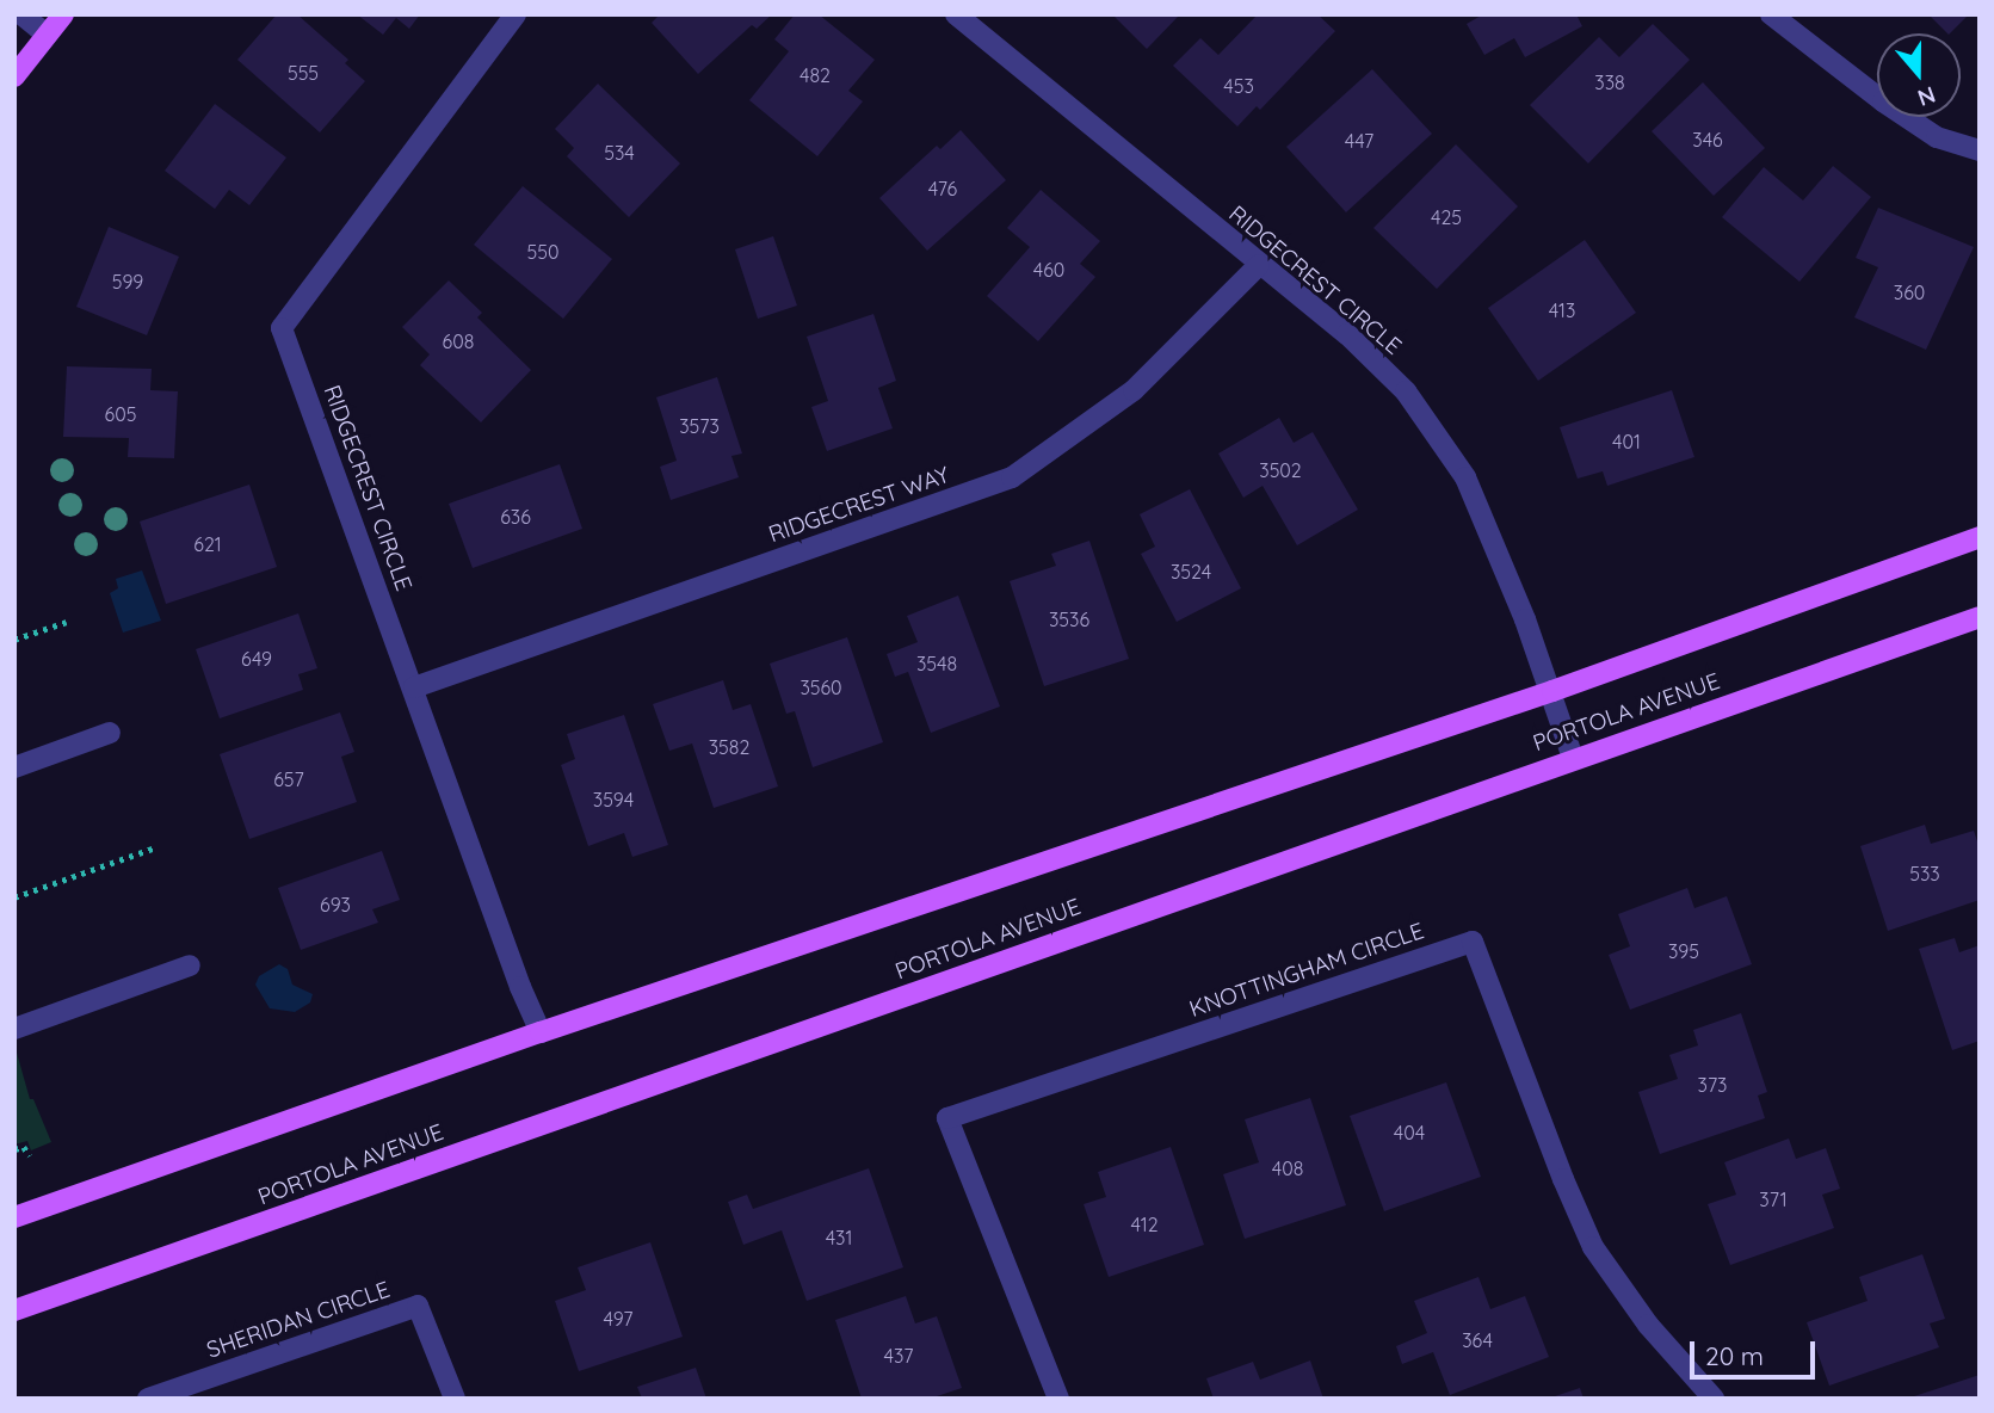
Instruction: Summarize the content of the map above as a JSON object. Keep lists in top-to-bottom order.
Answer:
{
  "streets": {
    "main road": ["PORTOLA AVENUE"],
    "street": [
      "RIDGECREST CIRCLE",
      "RIDGECREST WAY",
      "KNOTTINGHAM CIRCLE",
      "SHERIDAN CIRCLE"
    ]
  },
  "crossings": [
    ["RIDGECREST CIRCLE", "RIDGECREST WAY"],
    ["RIDGECREST CIRCLE", "PORTOLA AVENUE"]
  ],
  "house_numbers": [
    "555",
    "482",
    "338",
    "453",
    "346",
    "447",
    "534",
    "476",
    "425",
    "550",
    "460",
    "599",
    "360",
    "413",
    "608",
    "605",
    "3573",
    "401",
    "3502",
    "636",
    "621",
    "3524",
    "3536",
    "649",
    "3548",
    "3560",
    "3582",
    "657",
    "3594",
    "533",
    "693",
    "395",
    "373",
    "404",
    "408",
    "371",
    "412",
    "431",
    "497",
    "364",
    "437"
  ],
  "scale_bar": "20 m",
  "north": "bottom"
}
